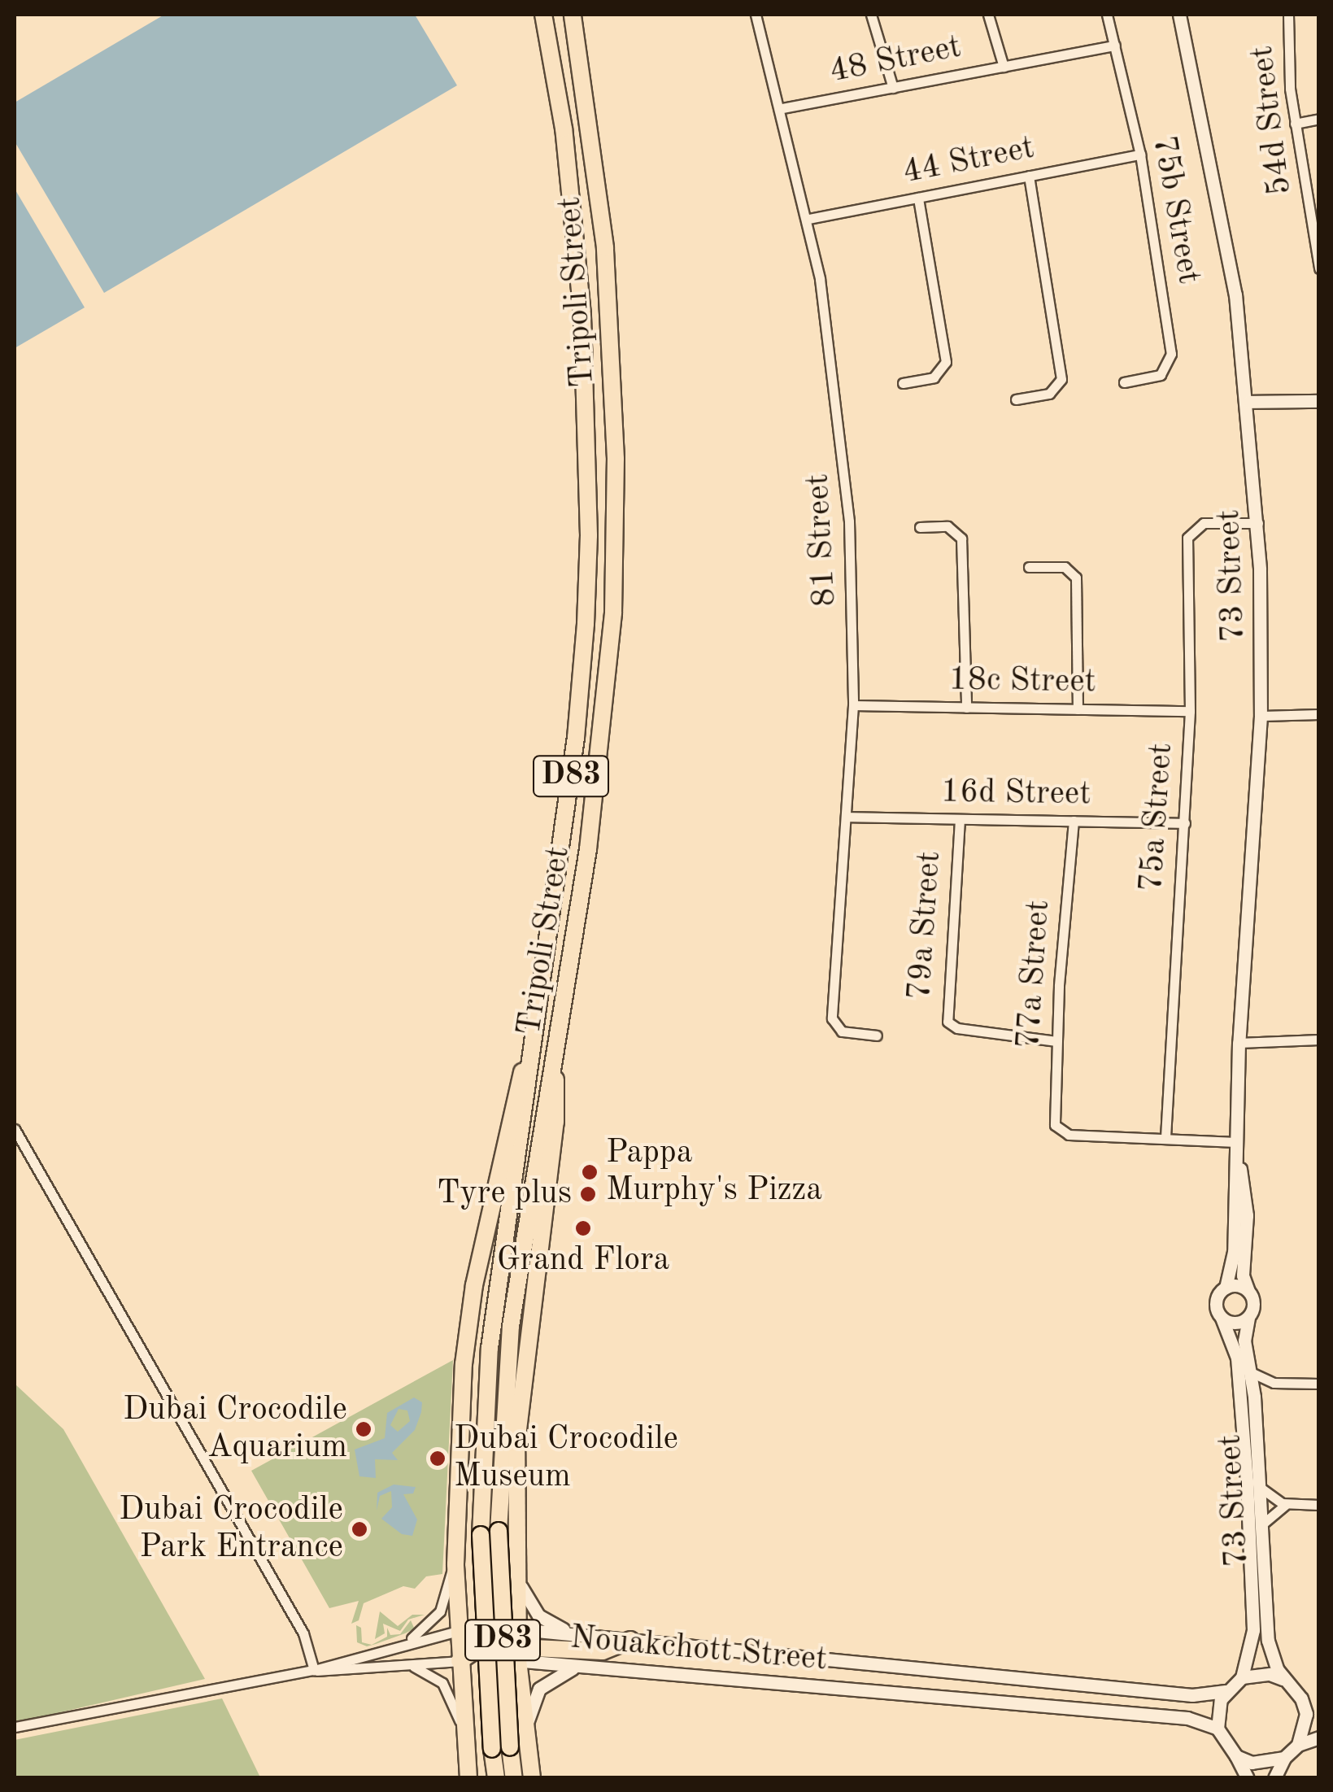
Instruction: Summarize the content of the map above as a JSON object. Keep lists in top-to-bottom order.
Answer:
{
  "streets": {
    "highway": ["Tripoli Street", "D83"],
    "street": [
      "48 Street",
      "54d Street",
      "44 Street",
      "75b Street",
      "81 Street",
      "73 Street",
      "18c Street",
      "16d Street",
      "75a Street",
      "79a Street",
      "77a Street",
      "Nouakchott Street"
    ]
  },
  "crossings": [
    ["48 Street", "75b Street"],
    ["48 Street", "81 Street"],
    ["44 Street", "75b Street"],
    ["44 Street", "81 Street"],
    ["81 Street", "18c Street"],
    ["81 Street", "16d Street"],
    ["73 Street", "75a Street"],
    ["73 Street", "Nouakchott Street"],
    ["18c Street", "75a Street"],
    ["16d Street", "75a Street"],
    ["16d Street", "79a Street"],
    ["16d Street", "77a Street"],
    ["75a Street", "77a Street"],
    ["79a Street", "77a Street"]
  ],
  "places": [
    "Pappa Murphy's Pizza",
    "Tyre plus",
    "Grand Flora",
    "Dubai Crocodile Aquarium",
    "Dubai Crocodile Museum",
    "Dubai Crocodile Park Entrance"
  ]
}
